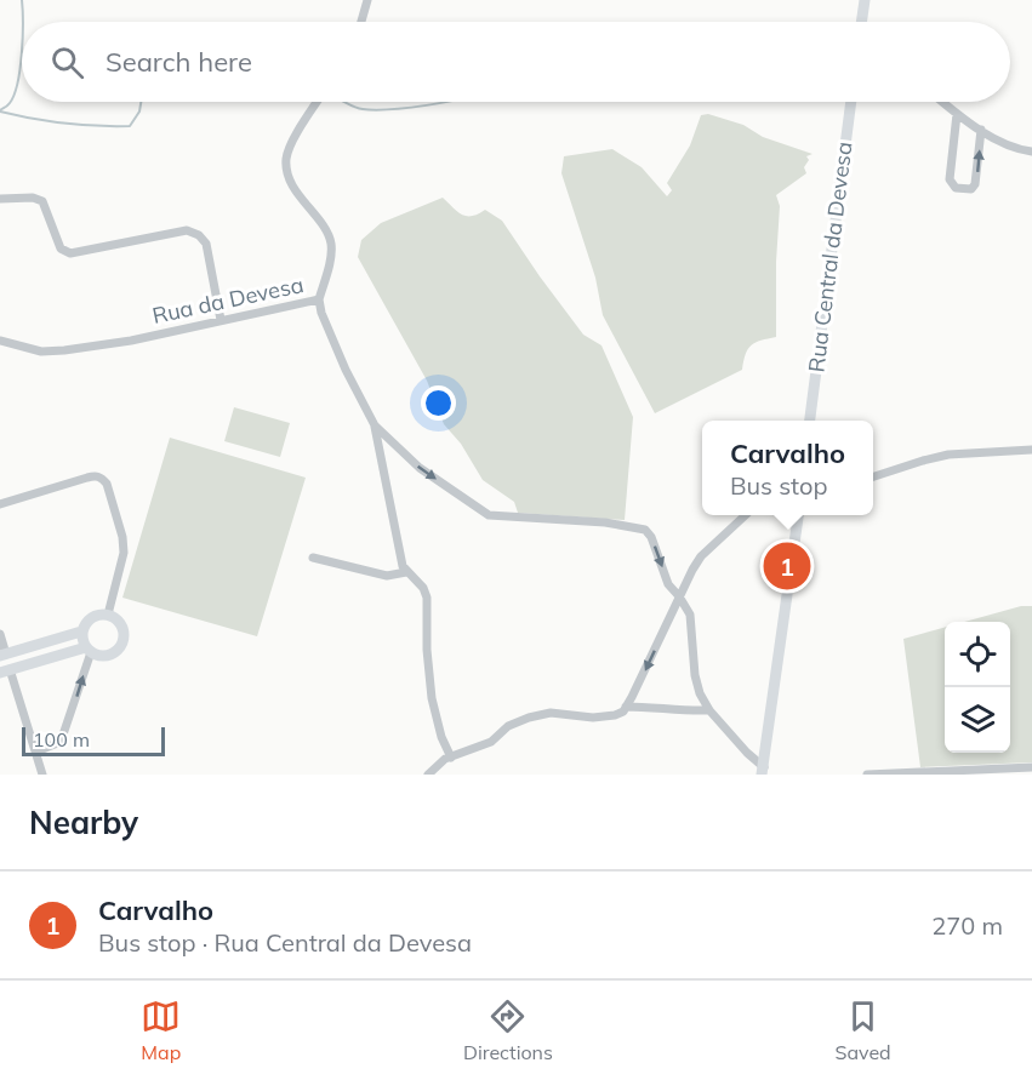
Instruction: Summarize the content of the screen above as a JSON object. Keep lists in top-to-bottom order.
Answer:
{
  "streets": {
    "main road": ["Rua Central da Devesa"],
    "street": ["Rua da Devesa"]
  },
  "scale_bar": "100 m",
  "page": {
    "search": "Search here",
    "popup": ["Carvalho", "Bus stop"],
    "pins": "1",
    "scale": "100 m",
    "heading": "Nearby",
    "list": [
      {
        "mark": "1",
        "name": "Carvalho",
        "note": "Bus stop · Rua Central da Devesa",
        "value": "270 m"
      }
    ],
    "nav": ["Map", "Directions", "Saved"]
  }
}
